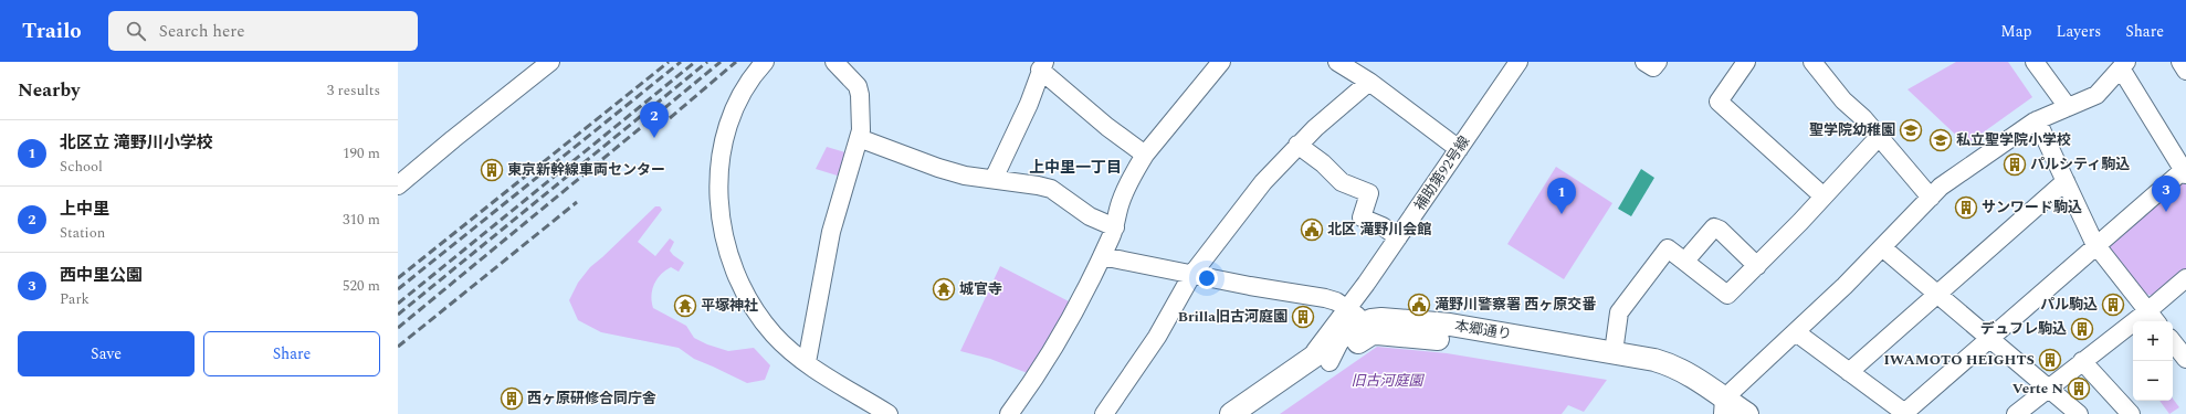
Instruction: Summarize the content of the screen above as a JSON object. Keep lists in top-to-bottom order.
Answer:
{
  "streets": {
    "main road": ["本郷通り"],
    "street": ["補助第92号線"]
  },
  "crossings": [
    ["補助第92号線", "本郷通り"]
  ],
  "districts": ["上中里一丁目"],
  "parks": ["旧古河庭園"],
  "places": {
    "school or university": ["聖学院幼稚園", "私立聖学院小学校"],
    "building": [
      "パルシティ駒込",
      "東京新幹線車両センター",
      "サンワード駒込",
      "パル駒込",
      "Brilla旧古河庭園",
      "デュフレ駒込",
      "IWAMOTO HEIGHTS",
      "Verte N",
      "西ヶ原研修合同庁舎"
    ],
    "public building": ["北区 滝野川会館", "滝野川警察署 西ヶ原交番"],
    "temple": ["城官寺", "平塚神社"]
  },
  "page": {
    "header": "Trailo",
    "search": "Search here",
    "nav": ["Map", "Layers", "Share"],
    "heading": ["Nearby", "3 results"],
    "pins": ["2", "3", "1"],
    "list": [
      {
        "mark": "1",
        "name": "北区立 滝野川小学校",
        "note": "School",
        "value": "190 m"
      },
      {
        "mark": "2",
        "name": "上中里",
        "note": "Station",
        "value": "310 m"
      },
      {
        "mark": "3",
        "name": "西中里公園",
        "note": "Park",
        "value": "520 m"
      }
    ],
    "buttons": ["Save", "Share"],
    "map_buttons": ["+", "−"]
  }
}
